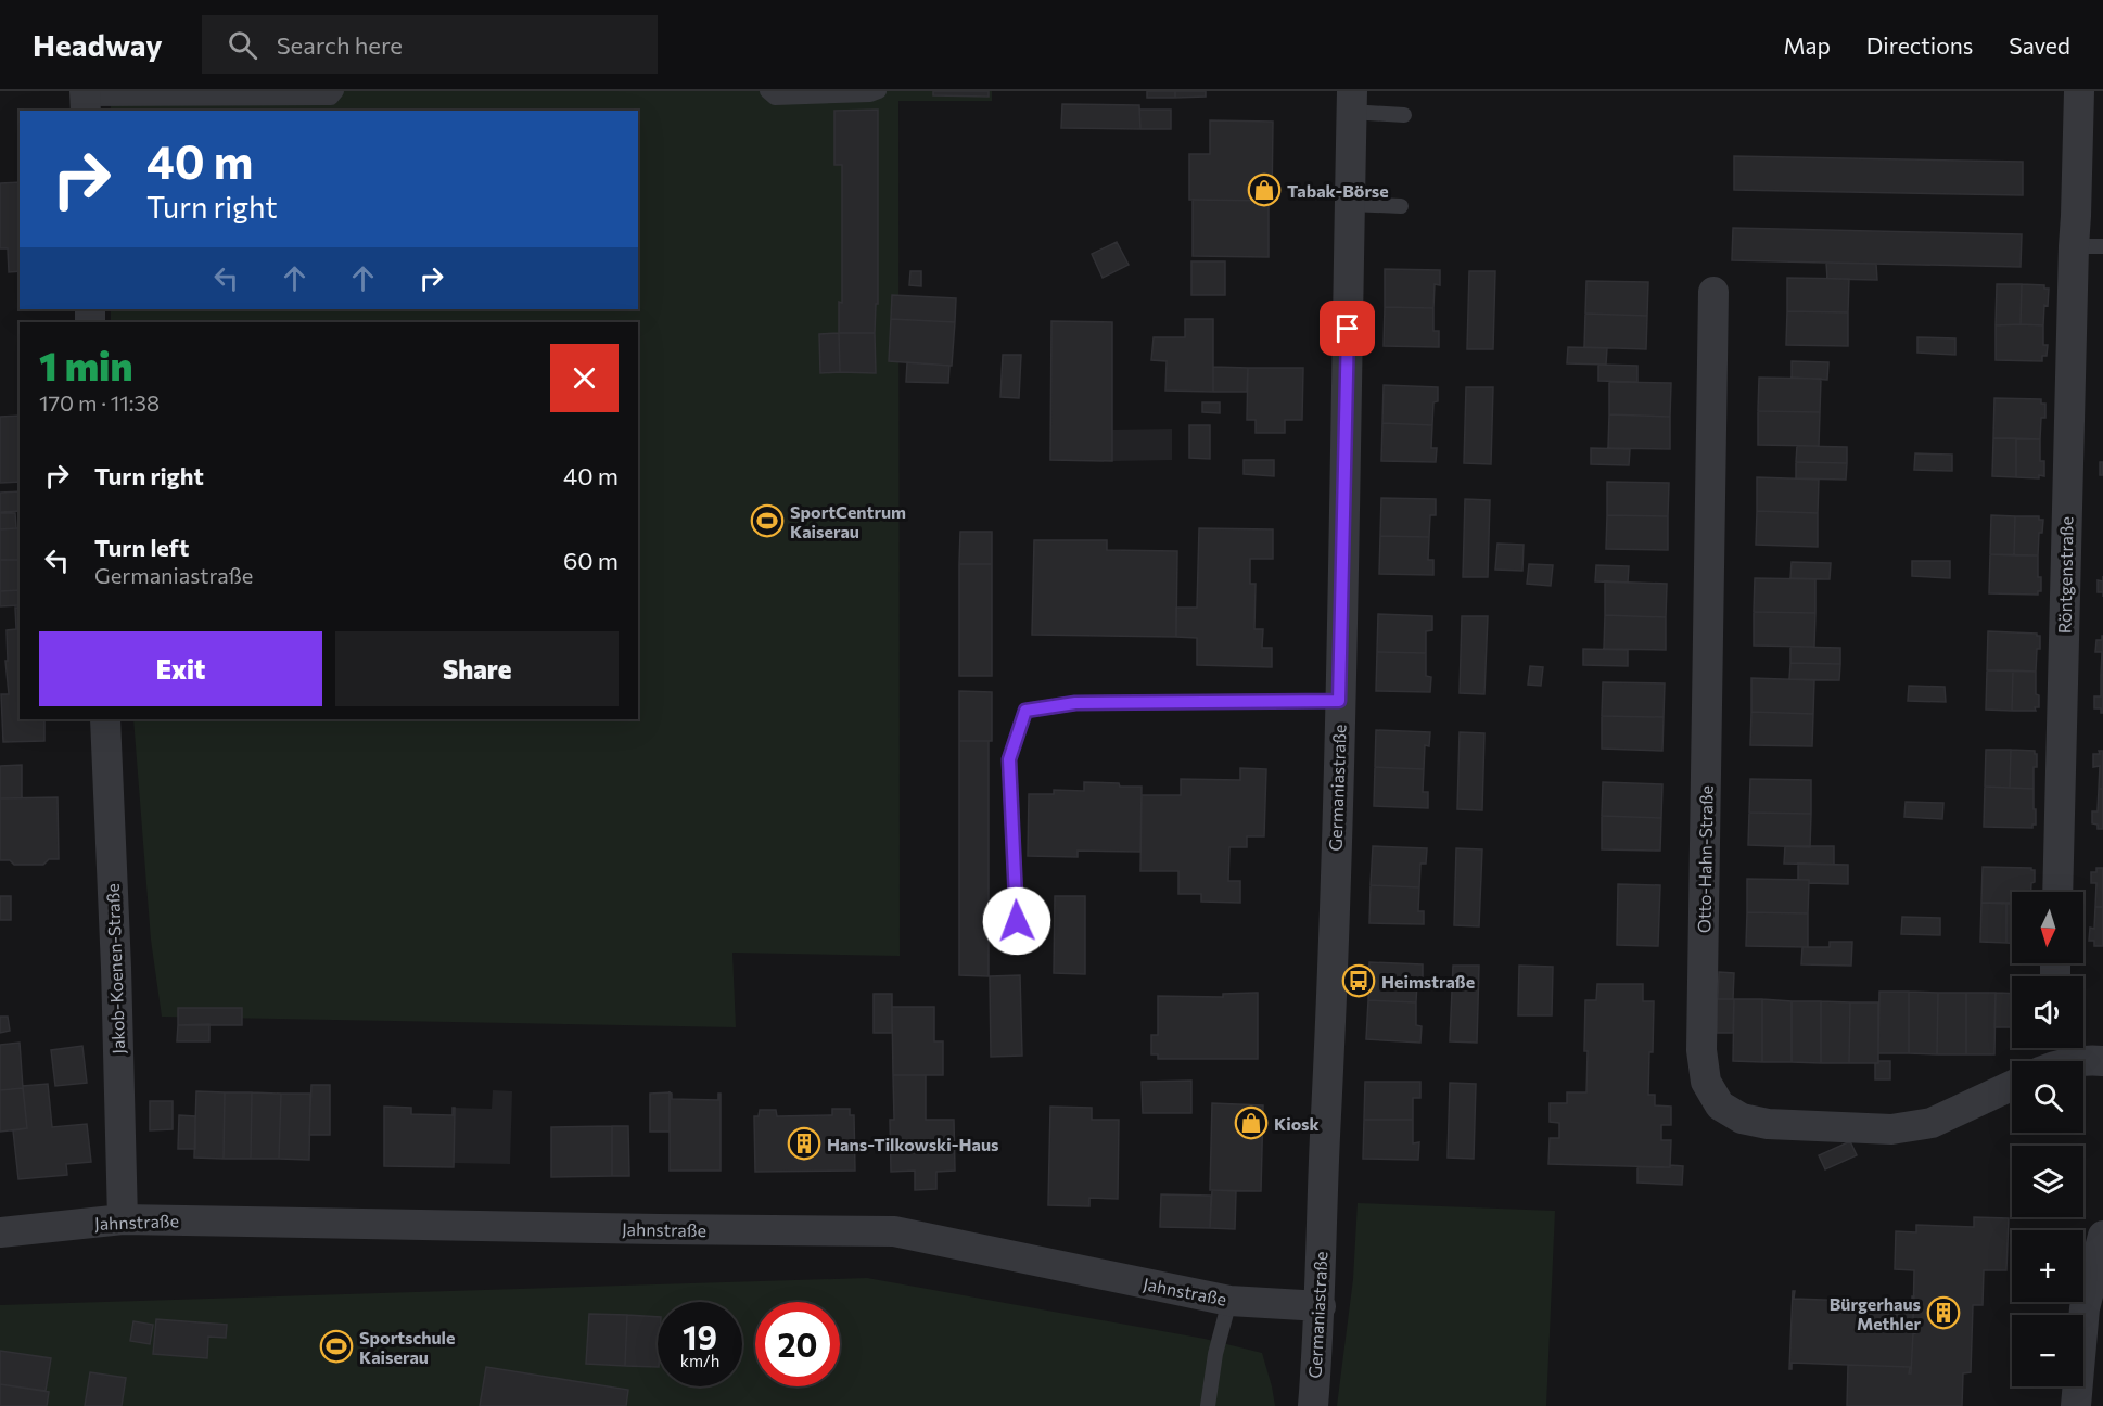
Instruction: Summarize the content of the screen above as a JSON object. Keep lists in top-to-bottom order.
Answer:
{
  "streets": {
    "street": [
      "Röntgenstraße",
      "Germaniastraße",
      "Otto-Hahn-Straße",
      "Jakob-Koenen-Straße",
      "Jahnstraße"
    ]
  },
  "crossings": [
    ["Germaniastraße", "Jahnstraße"],
    ["Jakob-Koenen-Straße", "Jahnstraße"]
  ],
  "places": {
    "shop": ["Tabak-Börse", "Kiosk"],
    "sports": ["SportCentrum Kaiserau", "Sportschule Kaiserau"],
    "bus stop": ["Heimstraße"],
    "building": ["Hans-Tilkowski-Haus", "Bürgerhaus Methler"]
  },
  "north": "bottom",
  "page": {
    "header": "Headway",
    "search": "Search here",
    "nav": ["Map", "Directions", "Saved"],
    "turn": ["40 m", "Turn right"],
    "heading": ["1 min", "170 m · 11:38"],
    "list": [
      {
        "name": "Turn right",
        "value": "40 m"
      },
      {
        "name": "Turn left",
        "note": "Germaniastraße",
        "value": "60 m"
      }
    ],
    "buttons": ["Exit", "Share"],
    "map_buttons": ["+", "−"],
    "speed": "19 km/h",
    "limit": "20"
  }
}
